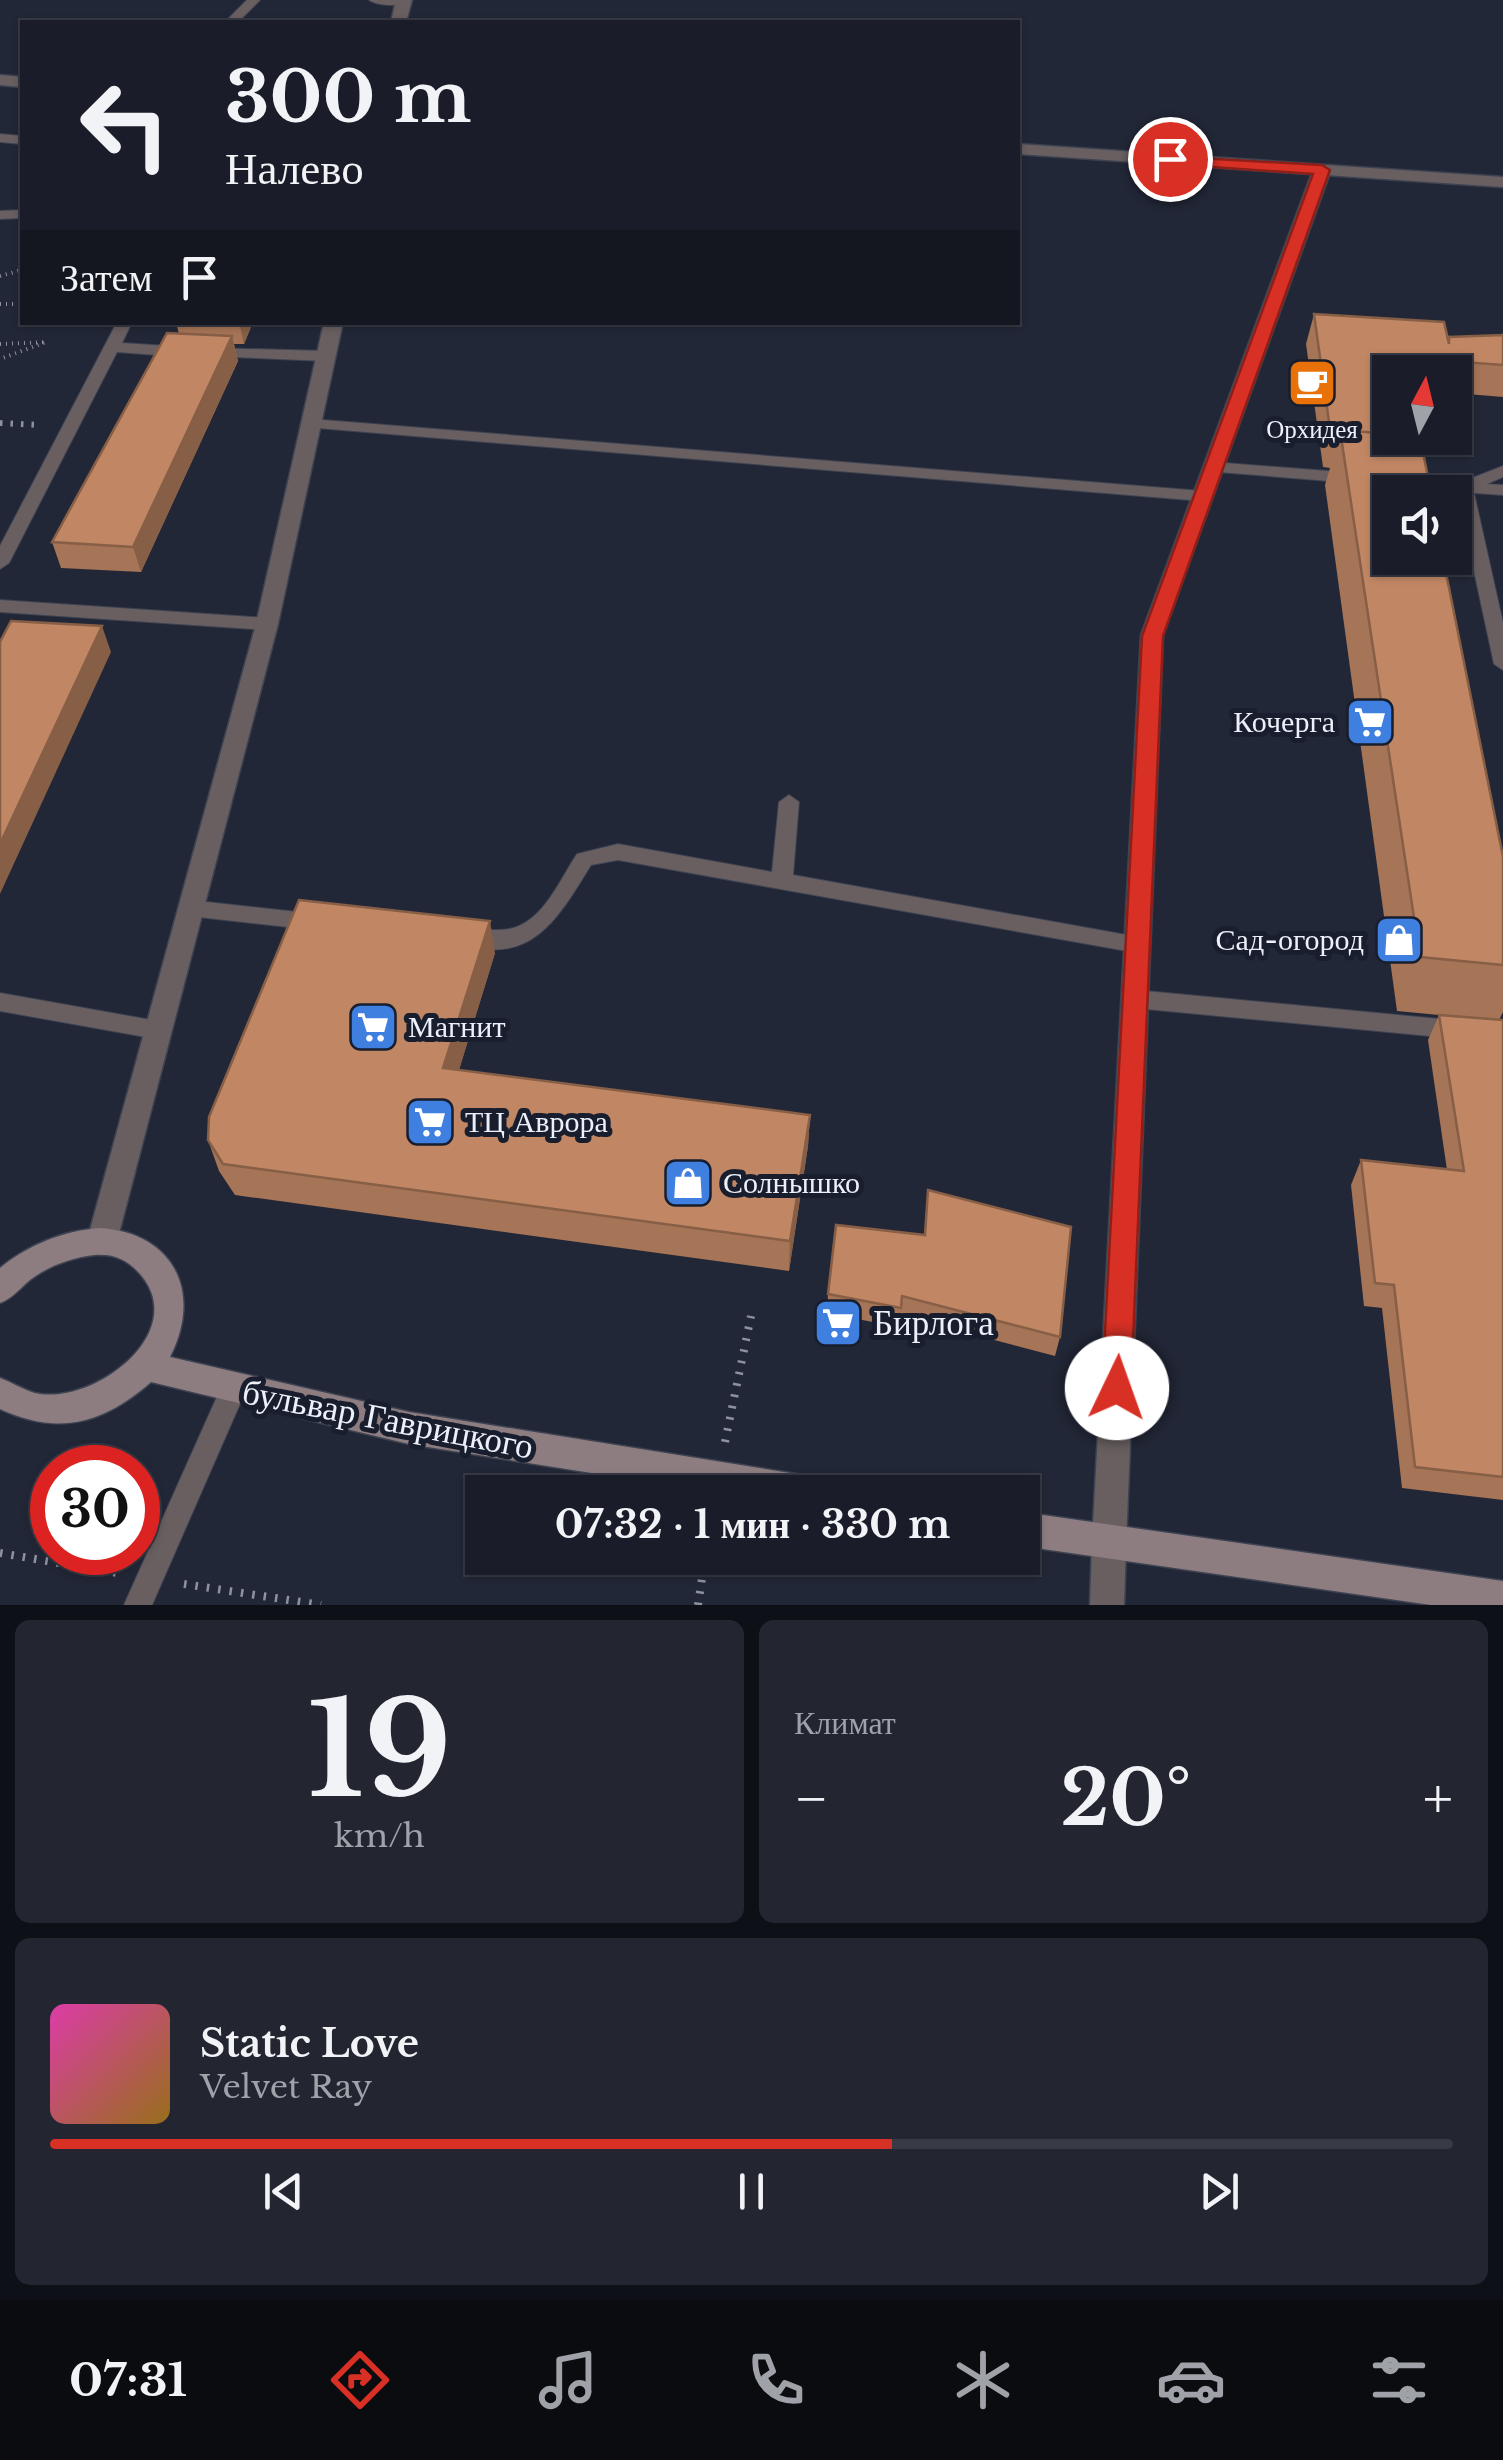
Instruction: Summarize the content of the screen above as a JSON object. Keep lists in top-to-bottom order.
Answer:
{
  "streets": {
    "main road": ["бульвар Гаврицкого"]
  },
  "places": {
    "cafe": ["Орхидея"],
    "supermarket": [
      "Кочерга",
      "Магнит",
      "ТЦ Аврора",
      "Бирлога"
    ],
    "shop": ["Сад-огород", "Солнышко"]
  },
  "north": "top",
  "page": {
    "turn": ["300 m", "Налево"],
    "then": "Затем",
    "limit": "30",
    "trip": "07:32 · 1 мин · 330 m",
    "tile": [
      ["19", "km/h"],
      "Климат"
    ],
    "heat": ["−", "20°", "+"],
    "song": ["Static Love", "Velvet Ray"],
    "tabs": "07:31"
  }
}
